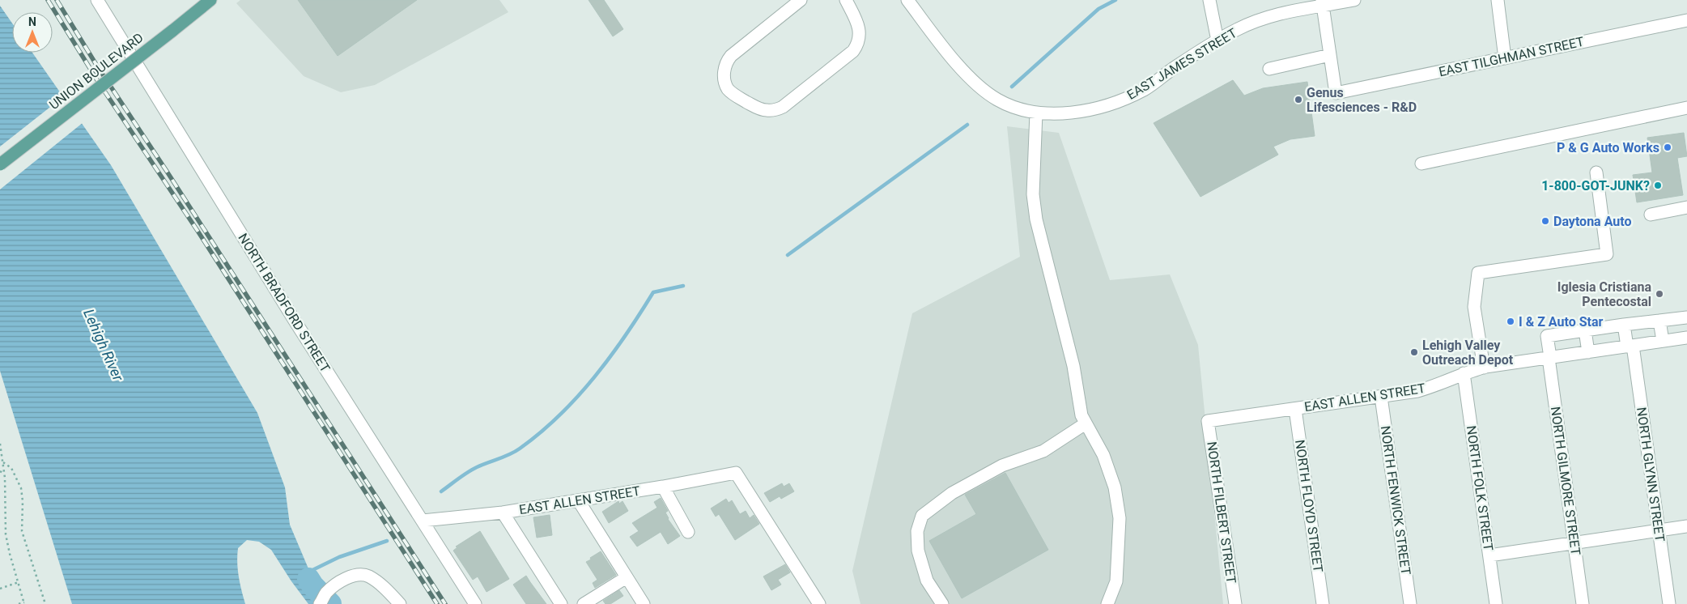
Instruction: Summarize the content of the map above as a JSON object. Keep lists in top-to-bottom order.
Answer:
{
  "streets": {
    "main road": ["UNION BOULEVARD"],
    "street": [
      "EAST TILGHMAN STREET",
      "EAST JAMES STREET",
      "NORTH BRADFORD STREET",
      "EAST ALLEN STREET",
      "NORTH GLYNN STREET",
      "NORTH GILMORE STREET",
      "NORTH FOLK STREET",
      "NORTH FENWICK STREET",
      "NORTH FLOYD STREET",
      "NORTH FILBERT STREET"
    ]
  },
  "crossings": [
    ["NORTH BRADFORD STREET", "EAST ALLEN STREET"],
    ["EAST ALLEN STREET", "NORTH GLYNN STREET"],
    ["EAST ALLEN STREET", "NORTH GILMORE STREET"],
    ["EAST ALLEN STREET", "NORTH FOLK STREET"],
    ["EAST ALLEN STREET", "NORTH FENWICK STREET"],
    ["EAST ALLEN STREET", "NORTH FLOYD STREET"],
    ["EAST ALLEN STREET", "NORTH FILBERT STREET"]
  ],
  "water": ["Lehigh River"],
  "places": [
    "Genus Lifesciences - R&D",
    "P & G Auto Works",
    "1-800-GOT-JUNK?",
    "Daytona Auto",
    "Iglesia Cristiana Pentecostal",
    "I & Z Auto Star",
    "Lehigh Valley Outreach Depot"
  ],
  "north": "top"
}
